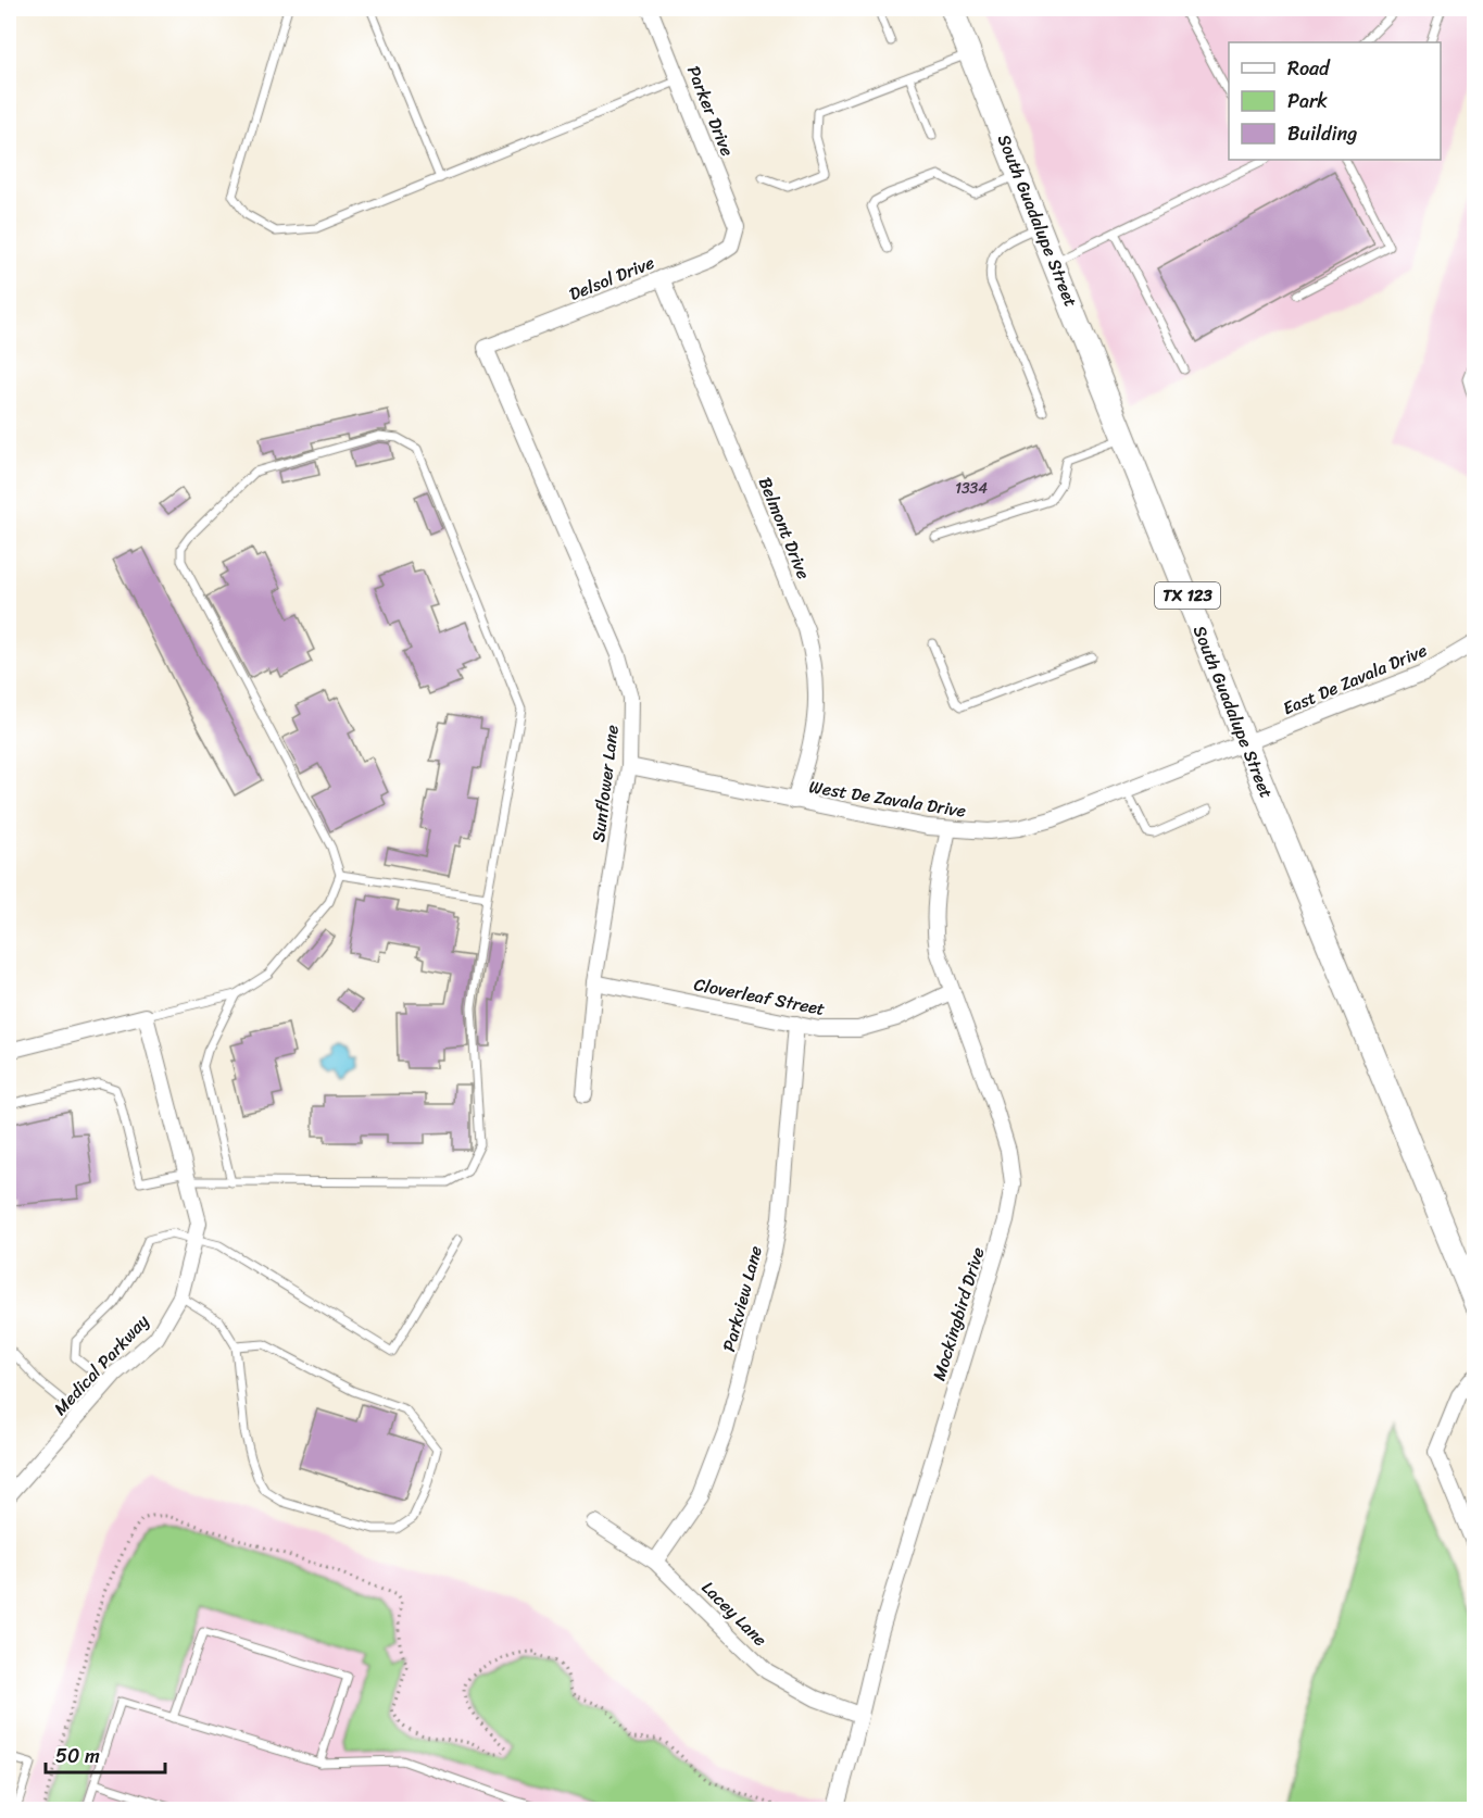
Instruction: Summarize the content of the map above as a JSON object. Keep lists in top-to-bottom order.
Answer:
{
  "streets": {
    "main road": ["South Guadalupe Street", "TX 123"],
    "street": [
      "Parker Drive",
      "Delsol Drive",
      "Belmont Drive",
      "East De Zavala Drive",
      "Sunflower Lane",
      "West De Zavala Drive",
      "Cloverleaf Street",
      "Parkview Lane",
      "Mockingbird Drive",
      "Medical Parkway",
      "Lacey Lane"
    ]
  },
  "crossings": [
    ["Parker Drive", "Delsol Drive"],
    ["South Guadalupe Street", "East De Zavala Drive"],
    ["South Guadalupe Street", "West De Zavala Drive"],
    ["Delsol Drive", "Belmont Drive"],
    ["Delsol Drive", "Sunflower Lane"],
    ["Belmont Drive", "West De Zavala Drive"],
    ["East De Zavala Drive", "West De Zavala Drive"],
    ["Sunflower Lane", "West De Zavala Drive"],
    ["Sunflower Lane", "Cloverleaf Street"],
    ["West De Zavala Drive", "Mockingbird Drive"],
    ["Cloverleaf Street", "Parkview Lane"],
    ["Cloverleaf Street", "Mockingbird Drive"],
    ["Parkview Lane", "Lacey Lane"],
    ["Mockingbird Drive", "Lacey Lane"]
  ],
  "house_numbers": ["1334"],
  "legend": ["Road", "Park", "Building"],
  "scale_bar": "50 m"
}
